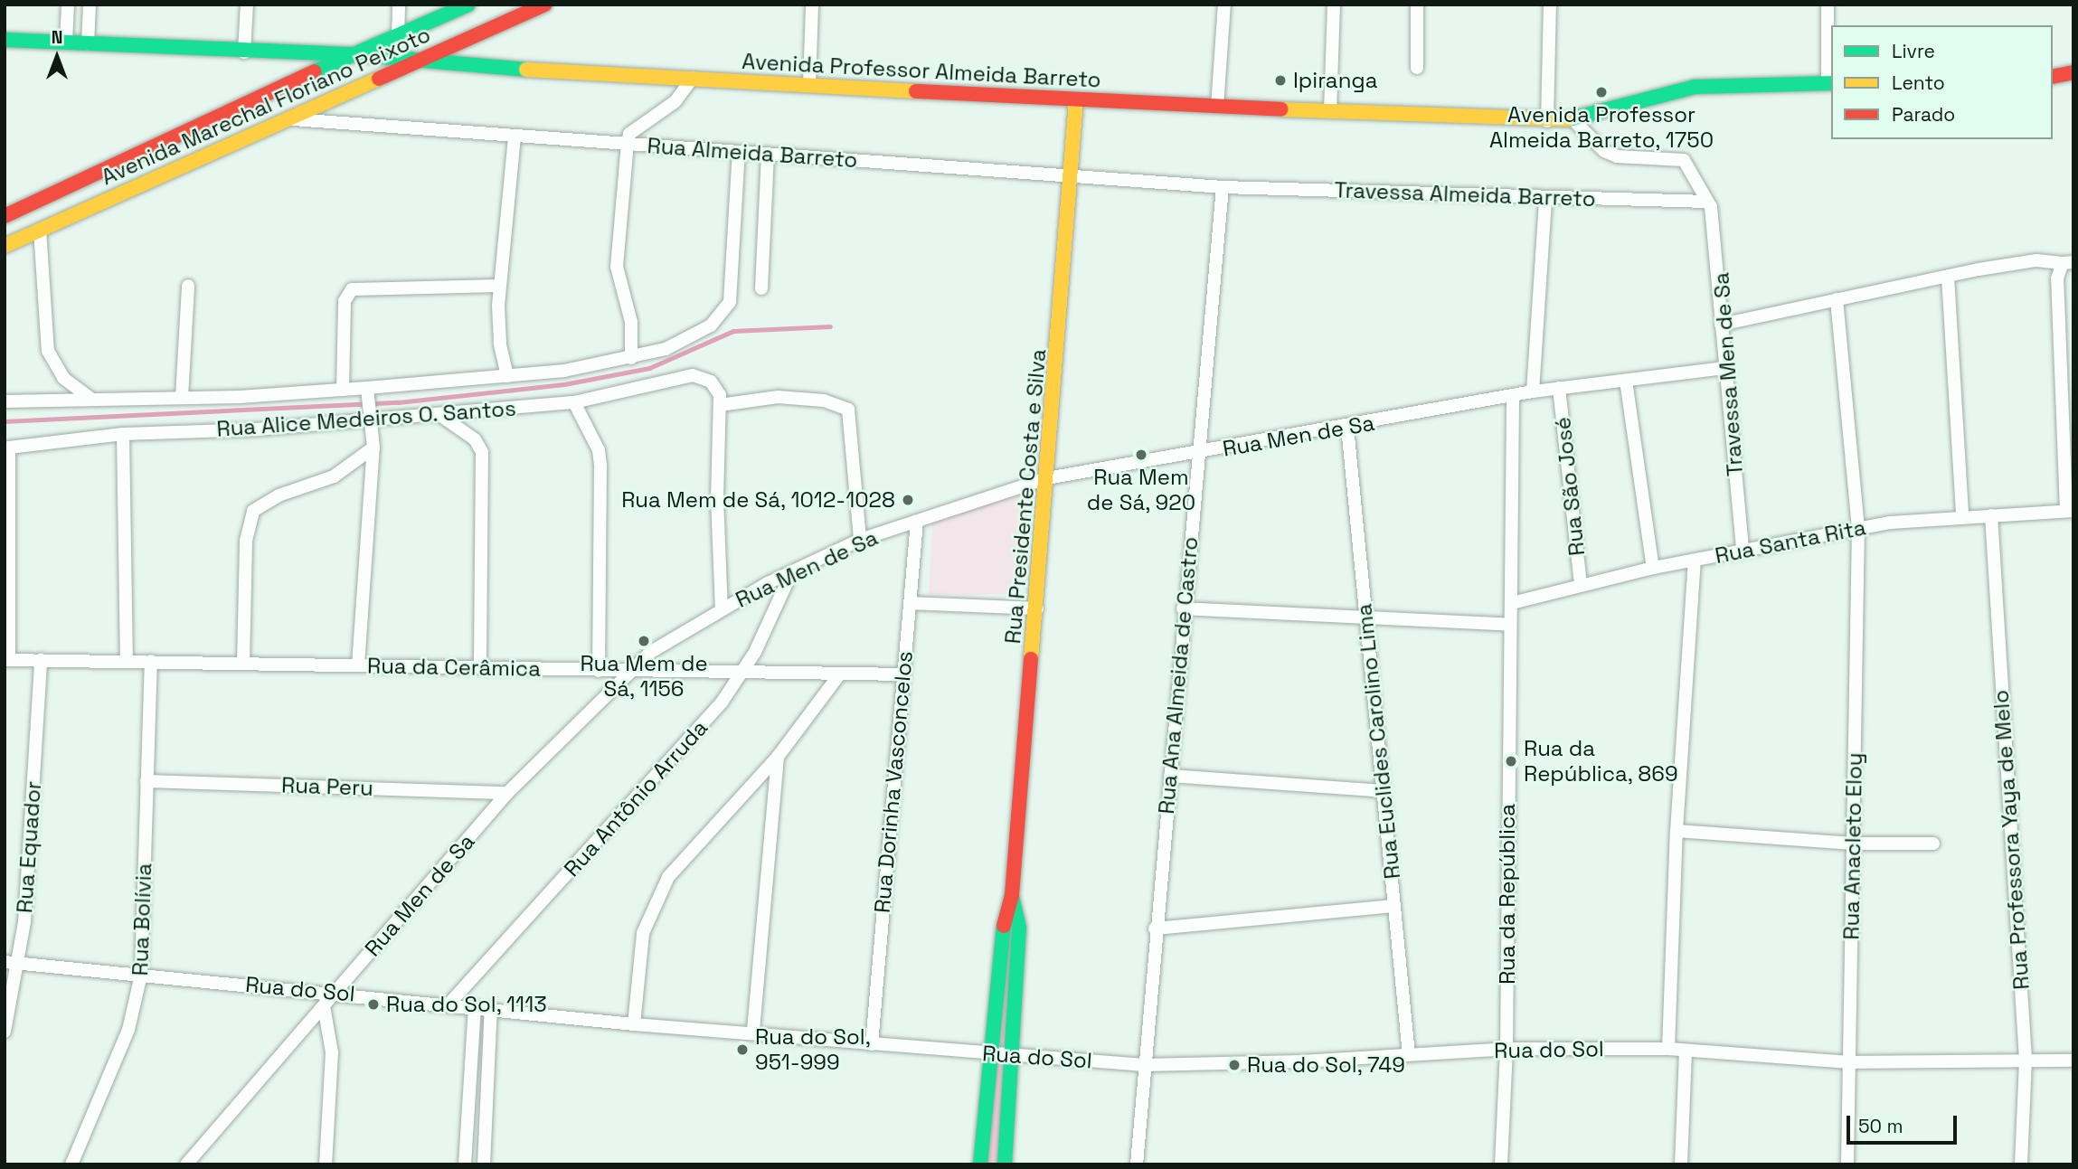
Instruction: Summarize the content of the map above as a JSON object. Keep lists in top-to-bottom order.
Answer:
{
  "streets": {
    "main road": ["Avenida Professor Almeida Barreto", "Avenida Marechal Floriano Peixoto", "Rua Presidente Costa e Silva"],
    "street": [
      "Rua Almeida Barreto",
      "Travessa Almeida Barreto",
      "Travessa Men de Sa",
      "Rua Alice Medeiros O. Santos",
      "Rua Men de Sa",
      "Rua São José",
      "Rua Santa Rita",
      "Rua da Cerâmica",
      "Rua Ana Almeida de Castro",
      "Rua Euclides Carolino Lima",
      "Rua Dorinha Vasconcelos",
      "Rua Peru",
      "Rua Antônio Arruda",
      "Rua Professora Yaya de Melo",
      "Rua Anacleto Eloy",
      "Rua Equador",
      "Rua da República",
      "Rua Bolívia",
      "Rua do Sol"
    ]
  },
  "crossings": [
    ["Avenida Professor Almeida Barreto", "Avenida Marechal Floriano Peixoto"],
    ["Avenida Professor Almeida Barreto", "Travessa Men de Sa"],
    ["Avenida Professor Almeida Barreto", "Rua Presidente Costa e Silva"],
    ["Avenida Marechal Floriano Peixoto", "Rua Almeida Barreto"],
    ["Rua Almeida Barreto", "Travessa Almeida Barreto"],
    ["Rua Almeida Barreto", "Rua Alice Medeiros O. Santos"],
    ["Rua Almeida Barreto", "Rua Presidente Costa e Silva"],
    ["Rua Almeida Barreto", "Rua Ana Almeida de Castro"],
    ["Travessa Almeida Barreto", "Travessa Men de Sa"],
    ["Travessa Almeida Barreto", "Rua Ana Almeida de Castro"],
    ["Travessa Men de Sa", "Rua Men de Sa"],
    ["Travessa Men de Sa", "Rua Santa Rita"],
    ["Rua Alice Medeiros O. Santos", "Rua da Cerâmica"],
    ["Rua Men de Sa", "Rua São José"],
    ["Rua Men de Sa", "Rua Presidente Costa e Silva"],
    ["Rua Men de Sa", "Rua da Cerâmica"],
    ["Rua Men de Sa", "Rua Ana Almeida de Castro"],
    ["Rua Men de Sa", "Rua Euclides Carolino Lima"],
    ["Rua Men de Sa", "Rua Dorinha Vasconcelos"],
    ["Rua Men de Sa", "Rua Peru"],
    ["Rua Men de Sa", "Rua Antônio Arruda"],
    ["Rua Men de Sa", "Rua da República"],
    ["Rua Men de Sa", "Rua do Sol"],
    ["Rua São José", "Rua Santa Rita"],
    ["Rua Presidente Costa e Silva", "Rua do Sol"],
    ["Rua Santa Rita", "Rua Professora Yaya de Melo"],
    ["Rua Santa Rita", "Rua Anacleto Eloy"],
    ["Rua Santa Rita", "Rua da República"],
    ["Rua da Cerâmica", "Rua Dorinha Vasconcelos"],
    ["Rua da Cerâmica", "Rua Antônio Arruda"],
    ["Rua da Cerâmica", "Rua Equador"],
    ["Rua da Cerâmica", "Rua Bolívia"],
    ["Rua Ana Almeida de Castro", "Rua do Sol"],
    ["Rua Euclides Carolino Lima", "Rua do Sol"],
    ["Rua Dorinha Vasconcelos", "Rua do Sol"],
    ["Rua Peru", "Rua Bolívia"],
    ["Rua Antônio Arruda", "Rua do Sol"],
    ["Rua Professora Yaya de Melo", "Rua do Sol"],
    ["Rua Anacleto Eloy", "Rua do Sol"],
    ["Rua Equador", "Rua do Sol"],
    ["Rua da República", "Rua do Sol"],
    ["Rua Bolívia", "Rua do Sol"]
  ],
  "places": [
    "Ipiranga",
    "Avenida Professor Almeida Barreto, 1750",
    "Rua Mem de Sá, 920",
    "Rua Mem de Sá, 1012-1028",
    "Rua Mem de Sá, 1156",
    "Rua da República, 869",
    "Rua do Sol, 1113",
    "Rua do Sol, 951-999",
    "Rua do Sol, 749"
  ],
  "legend": ["Livre", "Lento", "Parado"],
  "scale_bar": "50 m",
  "north": "top"
}
